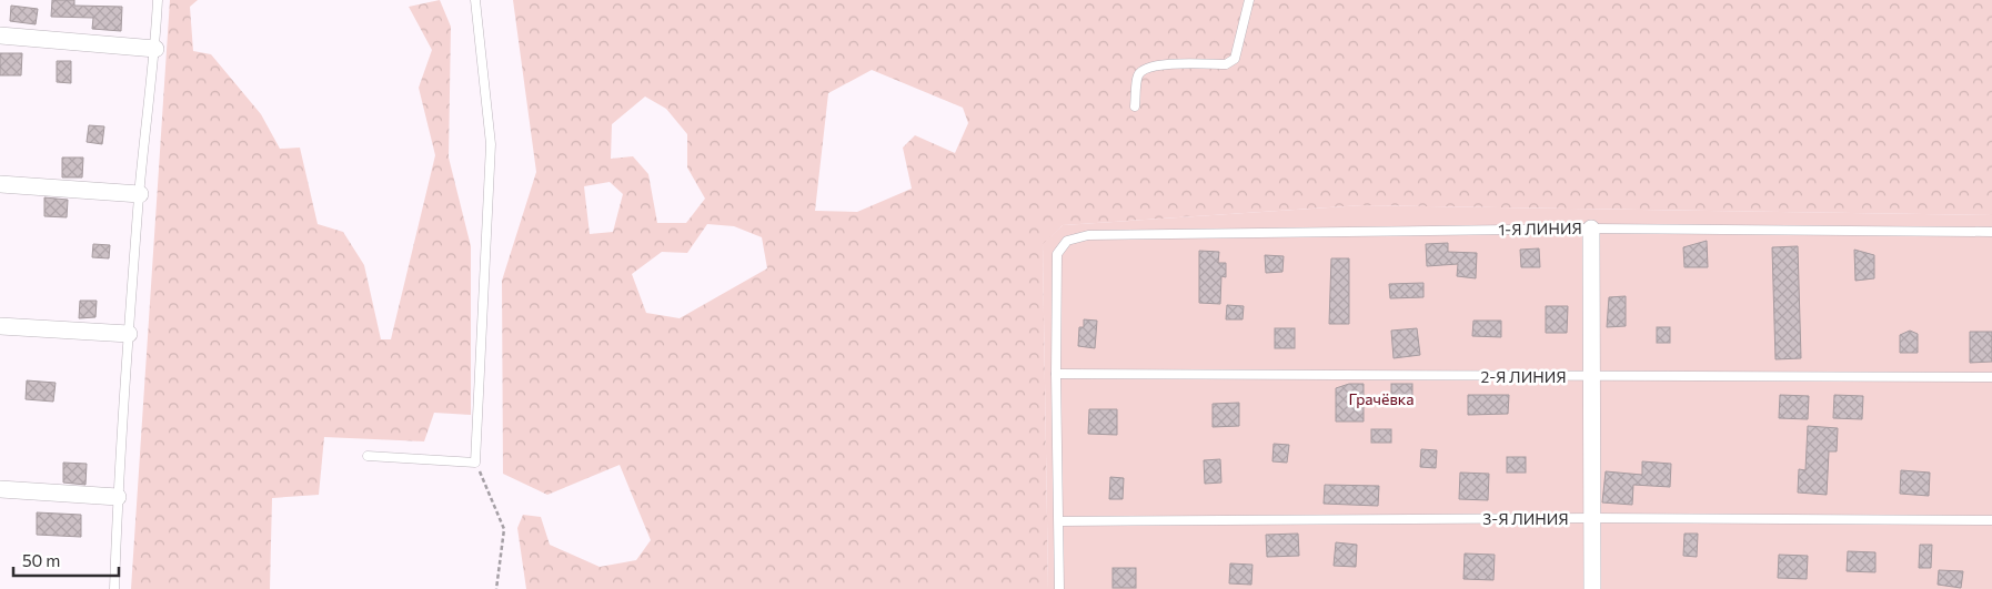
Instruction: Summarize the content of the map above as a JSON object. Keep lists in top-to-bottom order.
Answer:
{
  "streets": {
    "lane": ["1-Я ЛИНИЯ", "2-Я ЛИНИЯ", "3-Я ЛИНИЯ"]
  },
  "crossings": [
    ["1-Я ЛИНИЯ", "2-Я ЛИНИЯ"]
  ],
  "parks": ["Грачёвка"],
  "scale_bar": "50 m"
}
